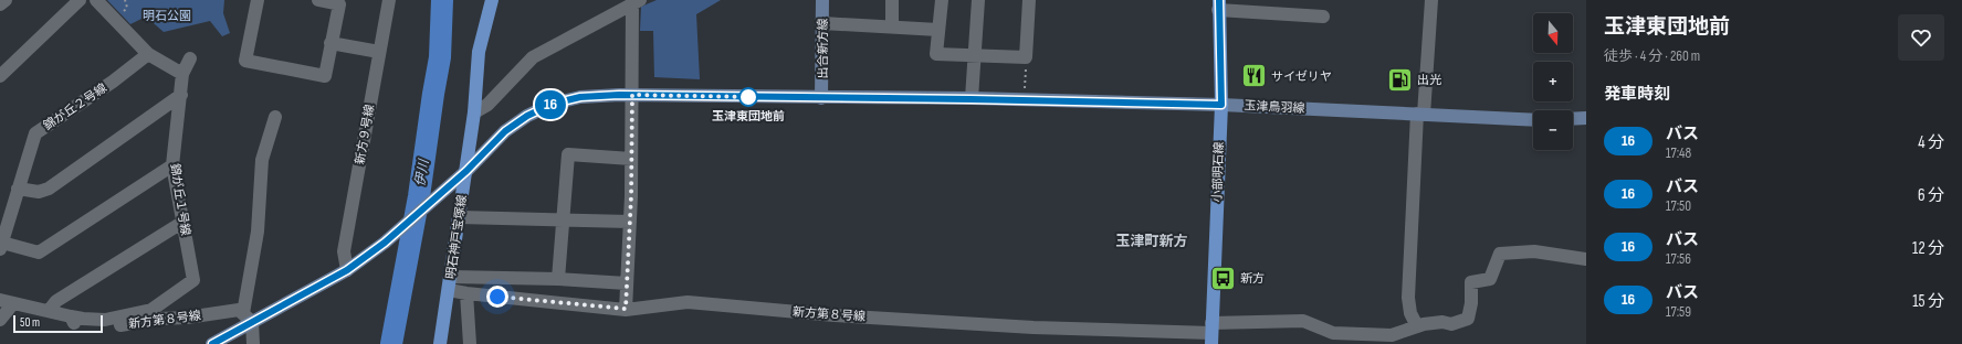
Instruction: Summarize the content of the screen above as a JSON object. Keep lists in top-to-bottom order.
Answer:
{
  "streets": {
    "main road": ["小部明石線", "明石神戸宝塚線"],
    "street": [
      "出合新方線",
      "錦が丘２号線",
      "玉津鳥羽線",
      "新方９号線",
      "錦が丘１号線",
      "新方第８号線"
    ]
  },
  "crossings": [
    ["出合新方線", "玉津鳥羽線"],
    ["玉津鳥羽線", "新方９号線"],
    ["玉津鳥羽線", "小部明石線"],
    ["玉津鳥羽線", "明石神戸宝塚線"],
    ["玉津鳥羽線", "新方第８号線"],
    ["小部明石線", "新方第８号線"],
    ["錦が丘１号線", "新方第８号線"],
    ["明石神戸宝塚線", "新方第８号線"]
  ],
  "districts": ["玉津町新方"],
  "water": ["伊川"],
  "parks": ["明石公園"],
  "places": {
    "restaurant": ["サイゼリヤ"],
    "fuel station": ["出光"],
    "other": ["玉津東団地前"],
    "bus stop": ["新方"]
  },
  "lines": ["bus line 16"],
  "scale_bar": "50 m",
  "north": "bottom",
  "page": {
    "on_map": "16",
    "heading": [
      ["玉津東団地前", "徒歩 · 4 分 · 260 m"],
      "発車時刻"
    ],
    "map_buttons": ["+", "−"],
    "list": [
      {
        "mark": "16",
        "name": "バス",
        "note": "17:48",
        "value": "4 分"
      },
      {
        "mark": "16",
        "name": "バス",
        "note": "17:50",
        "value": "6 分"
      },
      {
        "mark": "16",
        "name": "バス",
        "note": "17:56",
        "value": "12 分"
      },
      {
        "mark": "16",
        "name": "バス",
        "note": "17:59",
        "value": "15 分"
      }
    ],
    "scale": "50 m"
  }
}
